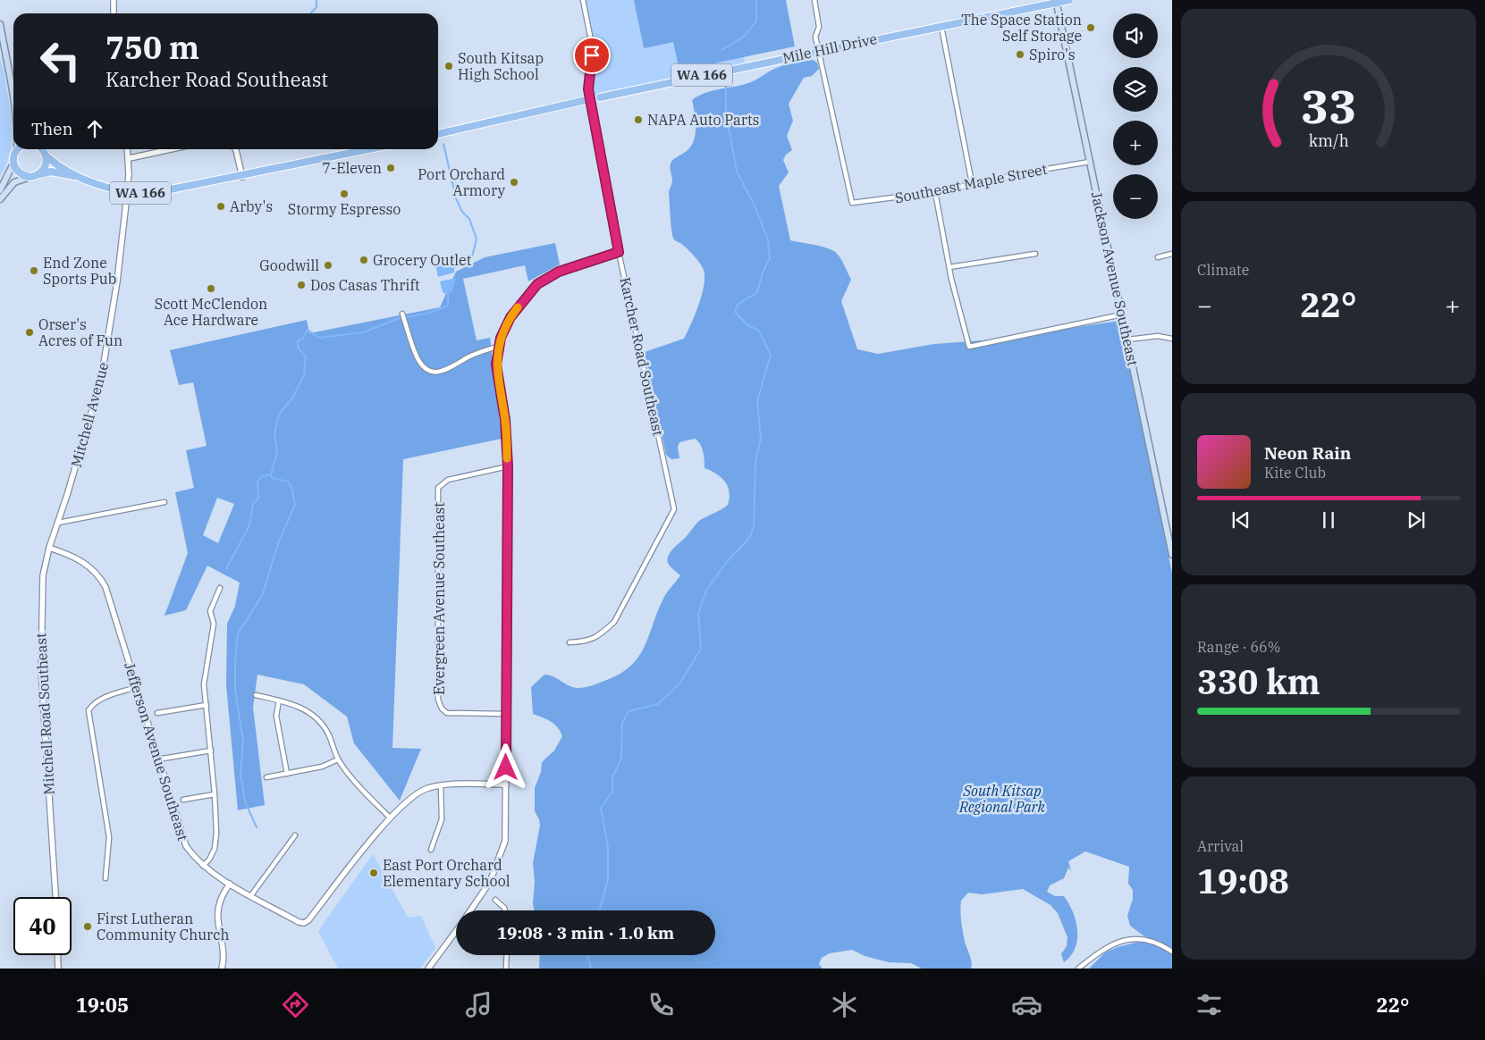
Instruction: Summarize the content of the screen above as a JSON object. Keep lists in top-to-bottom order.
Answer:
{
  "streets": {
    "main road": ["Mile Hill Drive", "WA 166", "Jackson Avenue Southeast"],
    "street": [
      "Southeast Maple Street",
      "Karcher Road Southeast",
      "Mitchell Avenue",
      "Evergreen Avenue Southeast",
      "Mitchell Road Southeast",
      "Jefferson Avenue Southeast"
    ]
  },
  "crossings": [
    ["Mile Hill Drive", "WA 166"],
    ["Mile Hill Drive", "Southeast Maple Street"],
    ["Mile Hill Drive", "Jackson Avenue Southeast"],
    ["Mile Hill Drive", "Karcher Road Southeast"],
    ["WA 166", "Karcher Road Southeast"],
    ["Southeast Maple Street", "Jackson Avenue Southeast"],
    ["Mitchell Avenue", "Mitchell Road Southeast"],
    ["Mitchell Road Southeast", "Jefferson Avenue Southeast"]
  ],
  "parks": ["South Kitsap Regional Park"],
  "places": [
    "The Space Station Self Storage",
    "Spiro's",
    "South Kitsap High School",
    "NAPA Auto Parts",
    "7-Eleven",
    "Port Orchard Armory",
    "Stormy Espresso",
    "Arby's",
    "Grocery Outlet",
    "Goodwill",
    "End Zone Sports Pub",
    "Dos Casas Thrift",
    "Scott McClendon Ace Hardware",
    "Orser's Acres of Fun",
    "East Port Orchard Elementary School",
    "First Lutheran Community Church"
  ],
  "page": {
    "map_buttons": ["+", "−"],
    "turn": ["750 m", "Karcher Road Southeast"],
    "then": "Then",
    "tile": [
      "Climate",
      ["Range · 66%", "330 km"],
      ["Arrival", "19:08"]
    ],
    "heat": ["−", "22°", "+"],
    "song": ["Neon Rain", "Kite Club"],
    "limit": "40",
    "trip": "19:08 · 3 min · 1.0 km",
    "tabs": ["19:05", "22°"],
    "gauge": ["33", "km/h"]
  }
}
